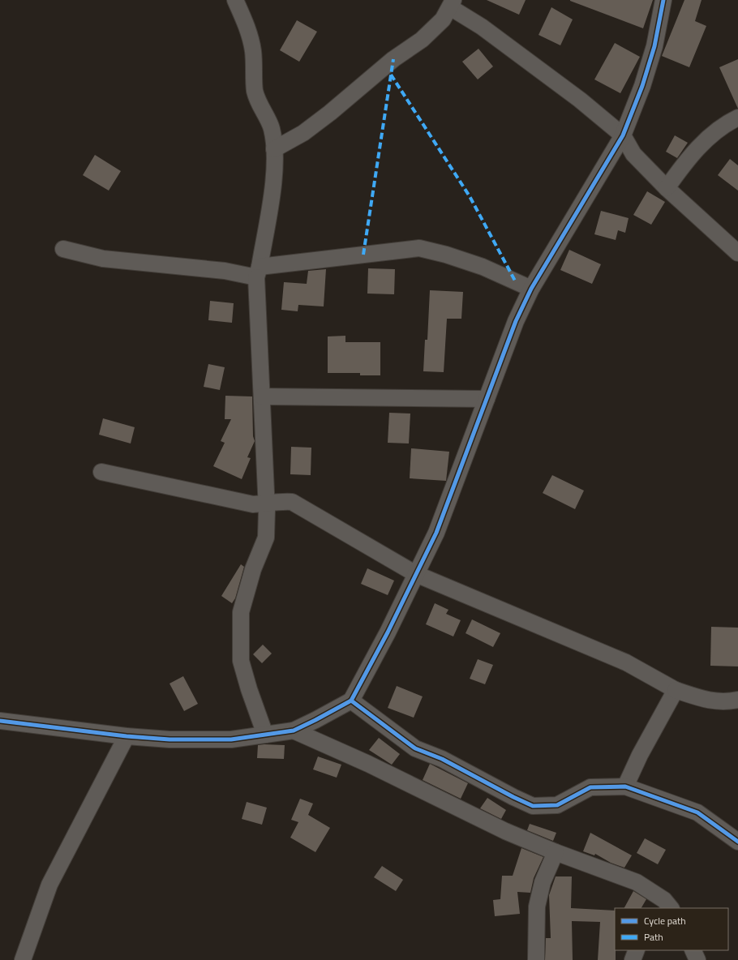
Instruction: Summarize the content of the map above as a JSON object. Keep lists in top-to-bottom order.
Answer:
{
  "legend": ["Cycle path", "Path"]
}
